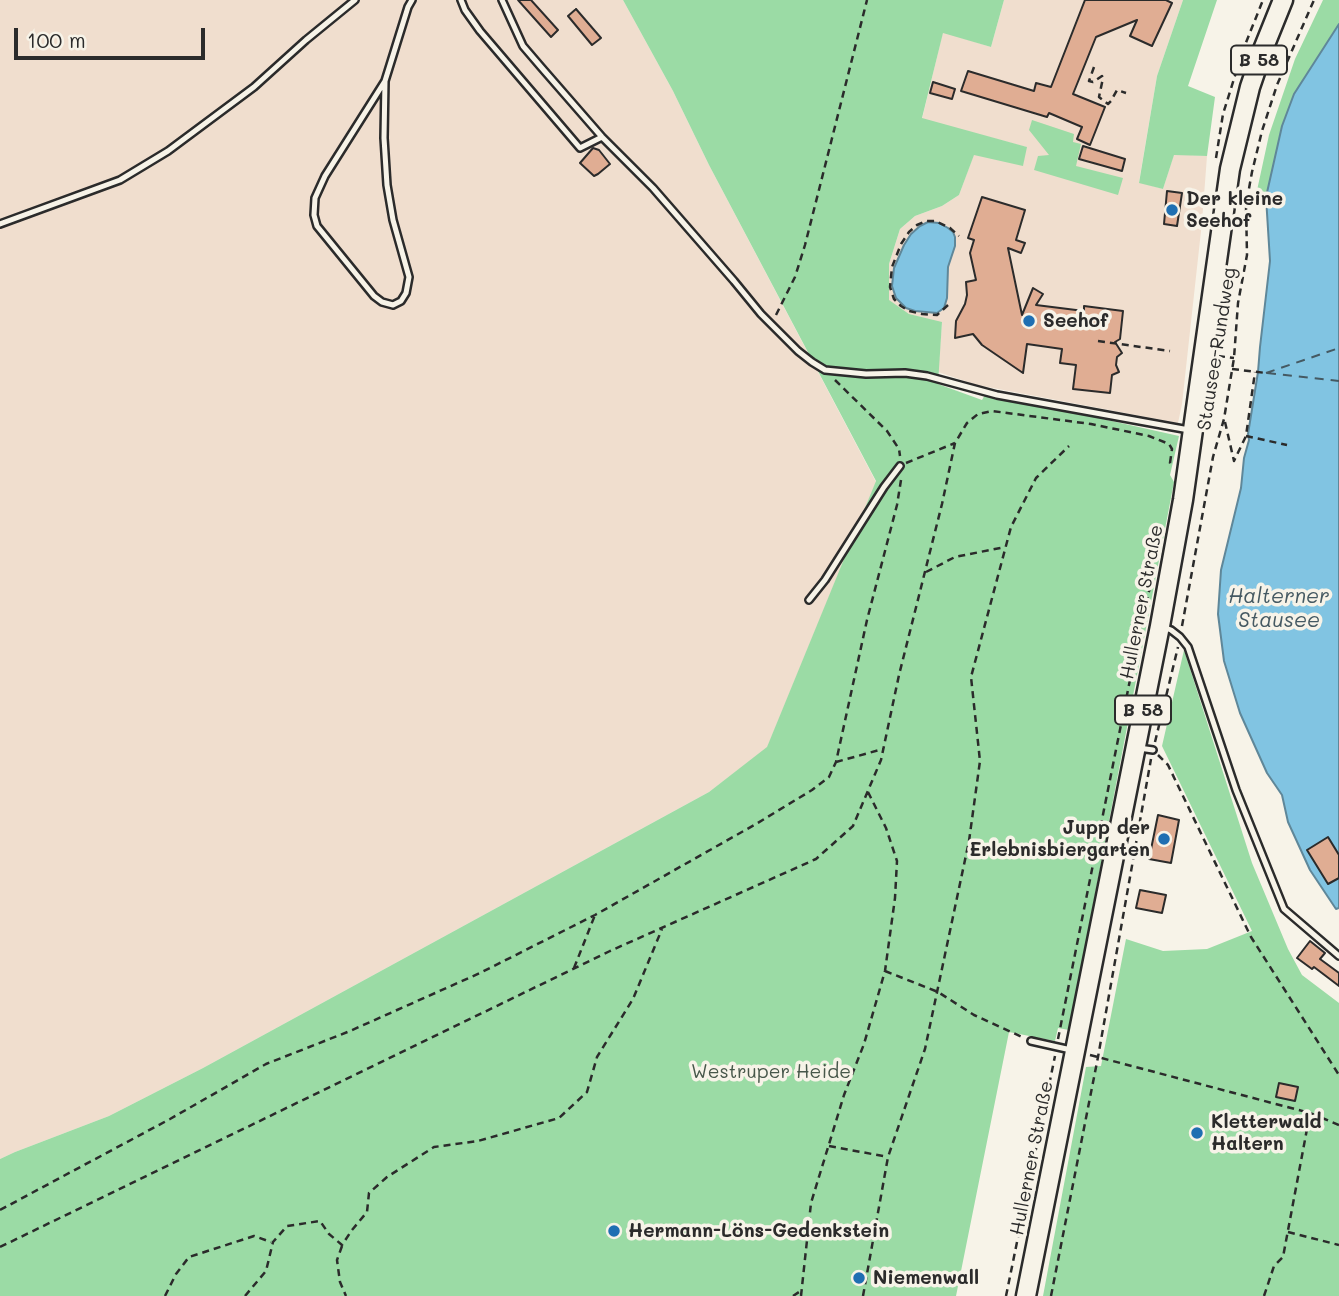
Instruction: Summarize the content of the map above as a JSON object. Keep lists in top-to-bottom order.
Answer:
{
  "streets": {
    "main road": ["B 58", "Hullerner Straße"],
    "path": ["Stausee-Rundweg"]
  },
  "crossings": [
    ["Stausee-Rundweg", "Hullerner Straße"]
  ],
  "water": ["Halterner Stausee"],
  "parks": ["Westruper Heide"],
  "places": [
    "Der kleine Seehof",
    "Seehof",
    "Jupp der Erlebnisbiergarten",
    "Kletterwald Haltern",
    "Hermann-Löns-Gedenkstein",
    "Niemenwall"
  ],
  "scale_bar": "100 m"
}
